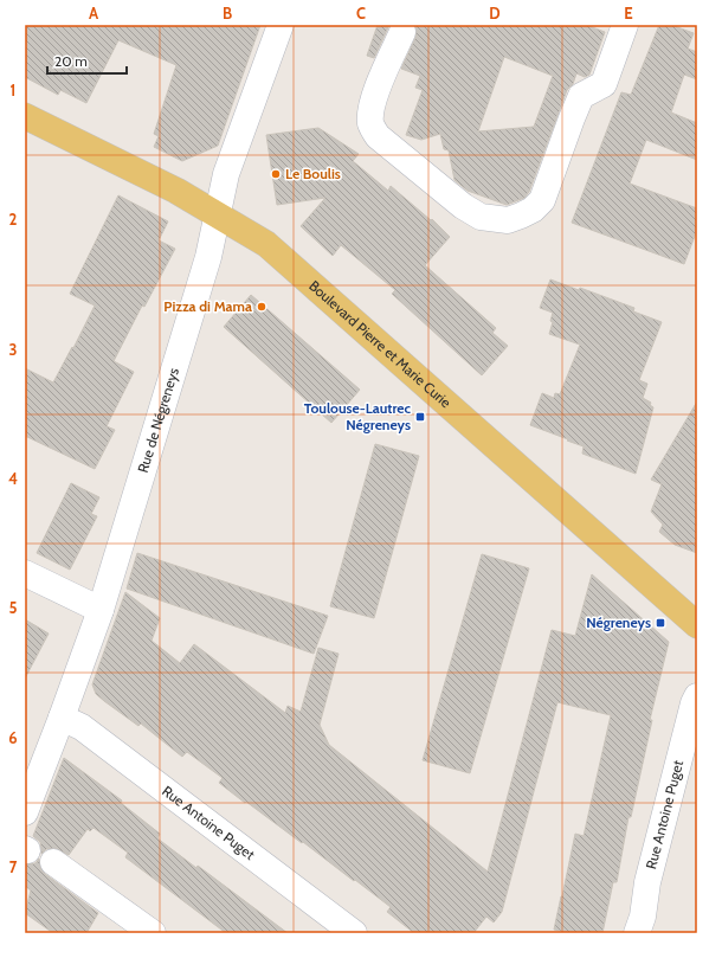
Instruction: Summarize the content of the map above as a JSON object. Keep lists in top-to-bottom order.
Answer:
{
  "streets": {
    "main road": ["Boulevard Pierre et Marie Curie"],
    "street": ["Rue de Négreneys", "Rue Antoine Puget"]
  },
  "crossings": [
    ["Boulevard Pierre et Marie Curie", "Rue de Négreneys"],
    ["Rue de Négreneys", "Rue Antoine Puget"]
  ],
  "places": {
    "other": ["Le Boulis", "Pizza di Mama"],
    "transit": ["Toulouse-Lautrec Négreneys", "Négreneys"]
  },
  "scale_bar": "20 m",
  "grid": {
    "columns": [
      "A",
      "B",
      "C",
      "D",
      "E"
    ],
    "rows": [
      "1",
      "2",
      "3",
      "4",
      "5",
      "6",
      "7"
    ]
  }
}
